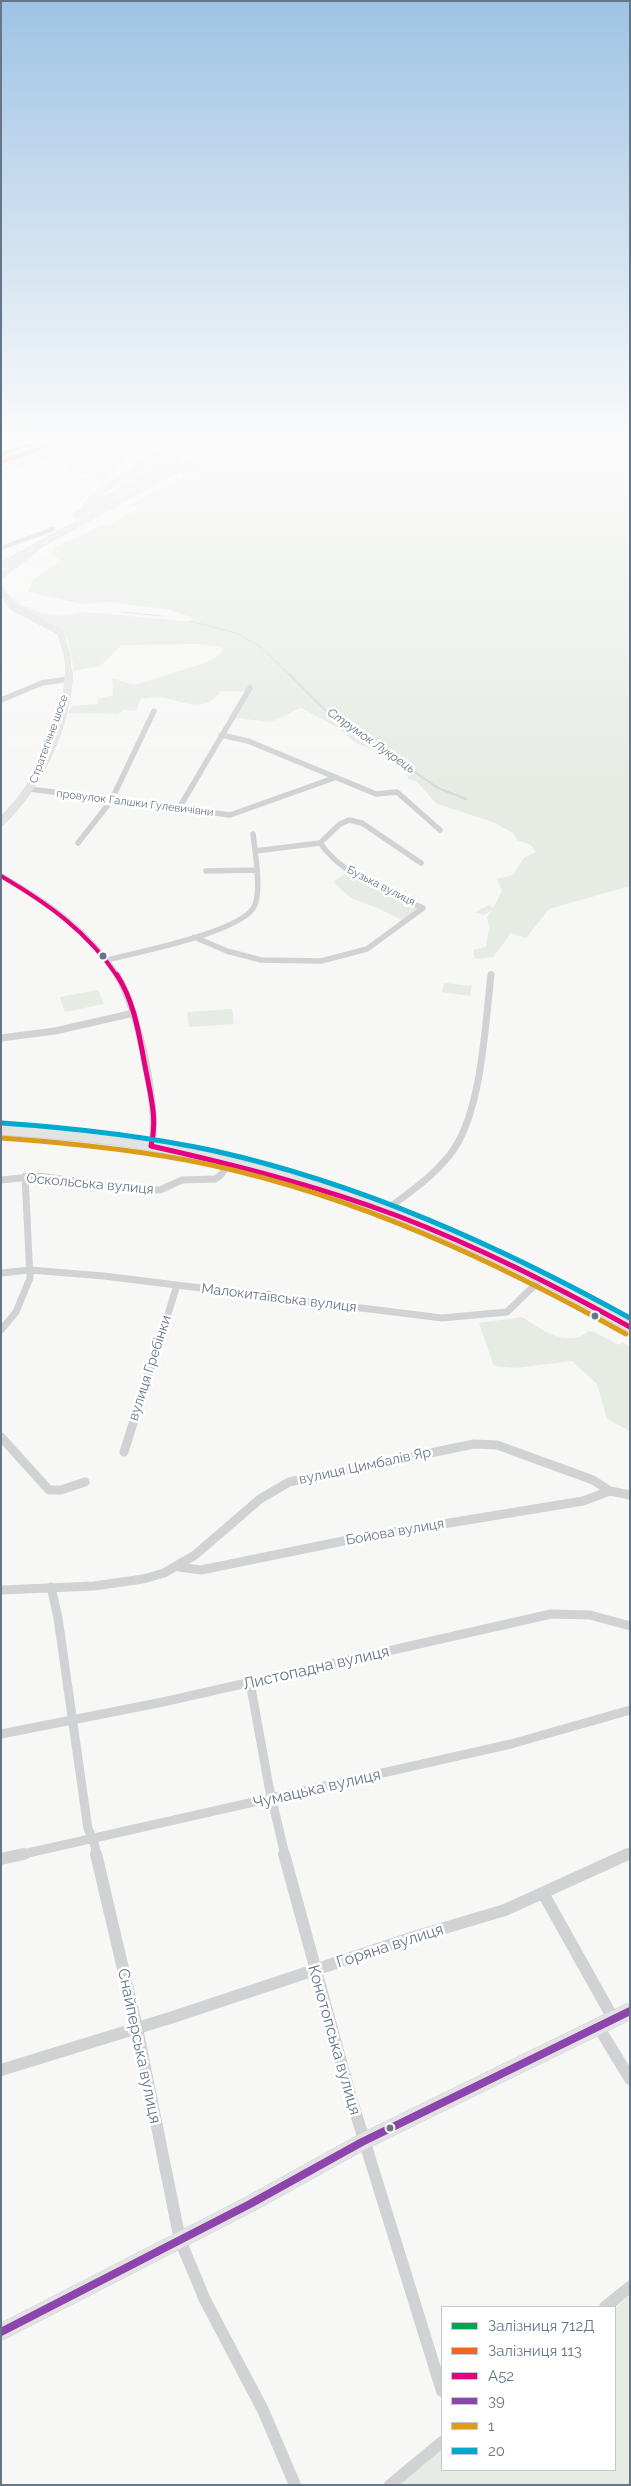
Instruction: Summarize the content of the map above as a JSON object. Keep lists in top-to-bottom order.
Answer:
{
  "streets": {
    "street": [
      "Стратегічне шосе",
      "провулок Галшки Гулевичівни",
      "Бузька вулиця",
      "Оскольська вулиця",
      "Малокитаївська вулиця",
      "вулиця Гребінки",
      "вулиця Цимбалів Яр",
      "Бойова вулиця",
      "Листопадна вулиця",
      "Чумацька вулиця",
      "Горяна вулиця",
      "Конотопська вулиця",
      "Снайперська вулиця"
    ]
  },
  "crossings": [
    ["Стратегічне шосе", "провулок Галшки Гулевичівни"],
    ["Малокитаївська вулиця", "вулиця Гребінки"],
    ["вулиця Цимбалів Яр", "Бойова вулиця"],
    ["вулиця Цимбалів Яр", "Снайперська вулиця"],
    ["Листопадна вулиця", "Конотопська вулиця"],
    ["Листопадна вулиця", "Снайперська вулиця"],
    ["Чумацька вулиця", "Конотопська вулиця"],
    ["Чумацька вулиця", "Снайперська вулиця"],
    ["Горяна вулиця", "Конотопська вулиця"],
    ["Горяна вулиця", "Снайперська вулиця"]
  ],
  "water": ["Струмок Лукрець"],
  "lines": [
    "transit line А52",
    "transit line 20",
    "transit line 1",
    "transit line 39"
  ],
  "legend": [
    "Залізниця 712Д",
    "Залізниця 113",
    "А52",
    "39",
    "1",
    "20"
  ]
}
